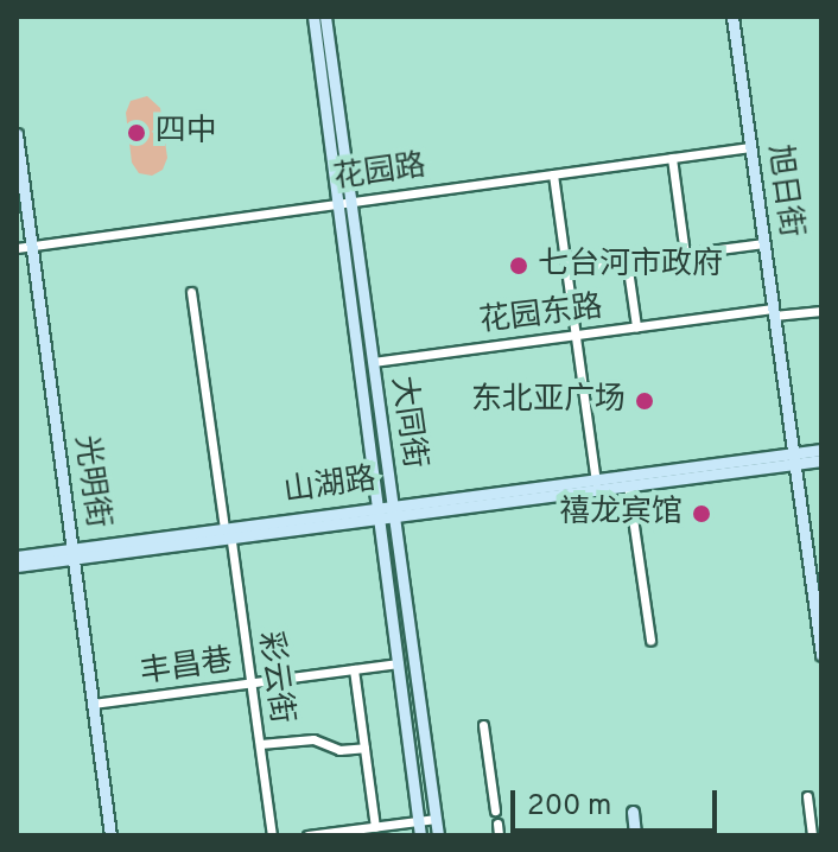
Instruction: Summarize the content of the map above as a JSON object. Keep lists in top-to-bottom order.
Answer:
{
  "streets": {
    "main road": [
      "旭日街",
      "大同街",
      "光明街",
      "山湖路"
    ],
    "street": [
      "花园路",
      "花园东路",
      "丰昌巷",
      "彩云街"
    ]
  },
  "crossings": [
    ["花园路", "旭日街"],
    ["花园路", "大同街"],
    ["花园路", "光明街"],
    ["旭日街", "花园东路"],
    ["旭日街", "山湖路"],
    ["花园东路", "大同街"],
    ["大同街", "山湖路"],
    ["大同街", "丰昌巷"],
    ["光明街", "山湖路"],
    ["光明街", "丰昌巷"],
    ["山湖路", "彩云街"],
    ["丰昌巷", "彩云街"]
  ],
  "places": [
    "四中",
    "七台河市政府",
    "东北亚广场",
    "禧龙宾馆"
  ],
  "scale_bar": "200 m"
}
